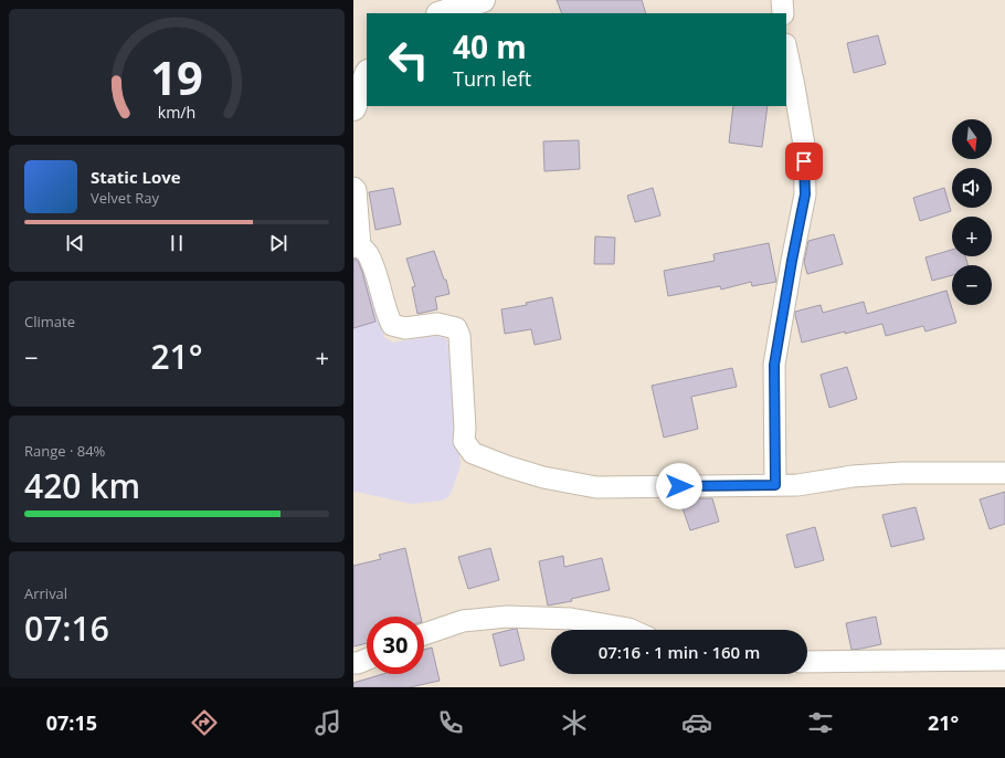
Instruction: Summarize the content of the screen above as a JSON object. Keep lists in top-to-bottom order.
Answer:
{
  "north": "bottom",
  "page": {
    "turn": ["40 m", "Turn left"],
    "map_buttons": ["+", "−"],
    "song": ["Static Love", "Velvet Ray"],
    "tile": [
      "Climate",
      ["Range · 84%", "420 km"],
      ["Arrival", "07:16"]
    ],
    "heat": ["−", "21°", "+"],
    "limit": "30",
    "trip": "07:16 · 1 min · 160 m",
    "tabs": ["07:15", "21°"],
    "gauge": ["19", "km/h"]
  }
}
